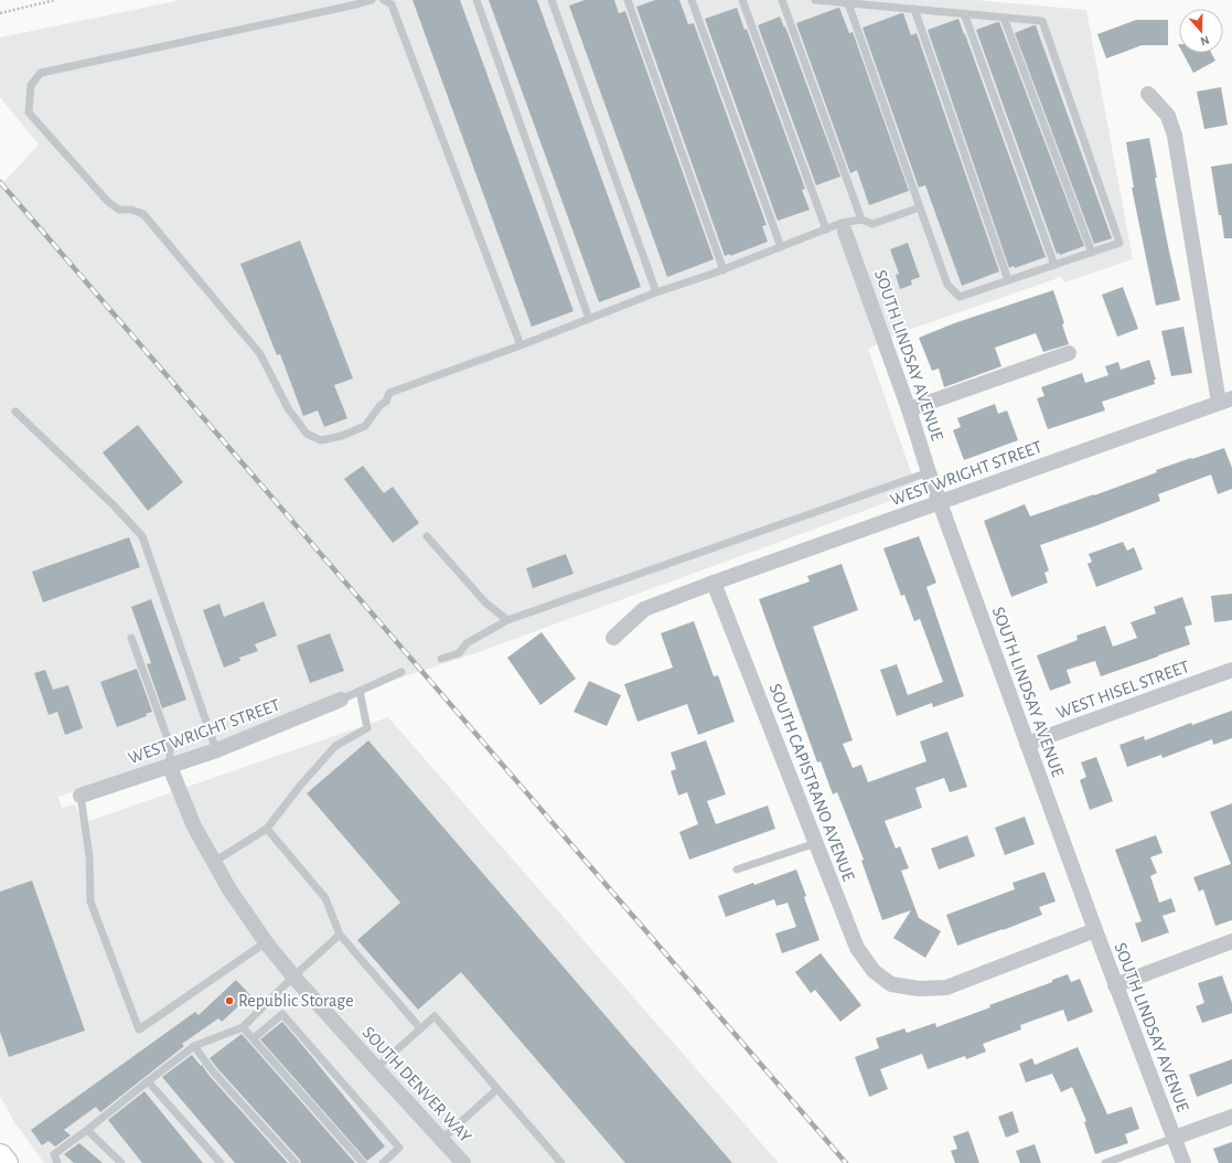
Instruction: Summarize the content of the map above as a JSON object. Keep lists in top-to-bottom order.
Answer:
{
  "streets": {
    "street": [
      "SOUTH LINDSAY AVENUE",
      "WEST WRIGHT STREET",
      "WEST HISEL STREET",
      "SOUTH CAPISTRANO AVENUE",
      "SOUTH DENVER WAY"
    ]
  },
  "crossings": [
    ["SOUTH LINDSAY AVENUE", "WEST WRIGHT STREET"],
    ["SOUTH LINDSAY AVENUE", "WEST HISEL STREET"],
    ["SOUTH LINDSAY AVENUE", "SOUTH CAPISTRANO AVENUE"],
    ["WEST WRIGHT STREET", "SOUTH CAPISTRANO AVENUE"],
    ["WEST WRIGHT STREET", "SOUTH DENVER WAY"]
  ],
  "places": ["Republic Storage"],
  "north": "bottom"
}
